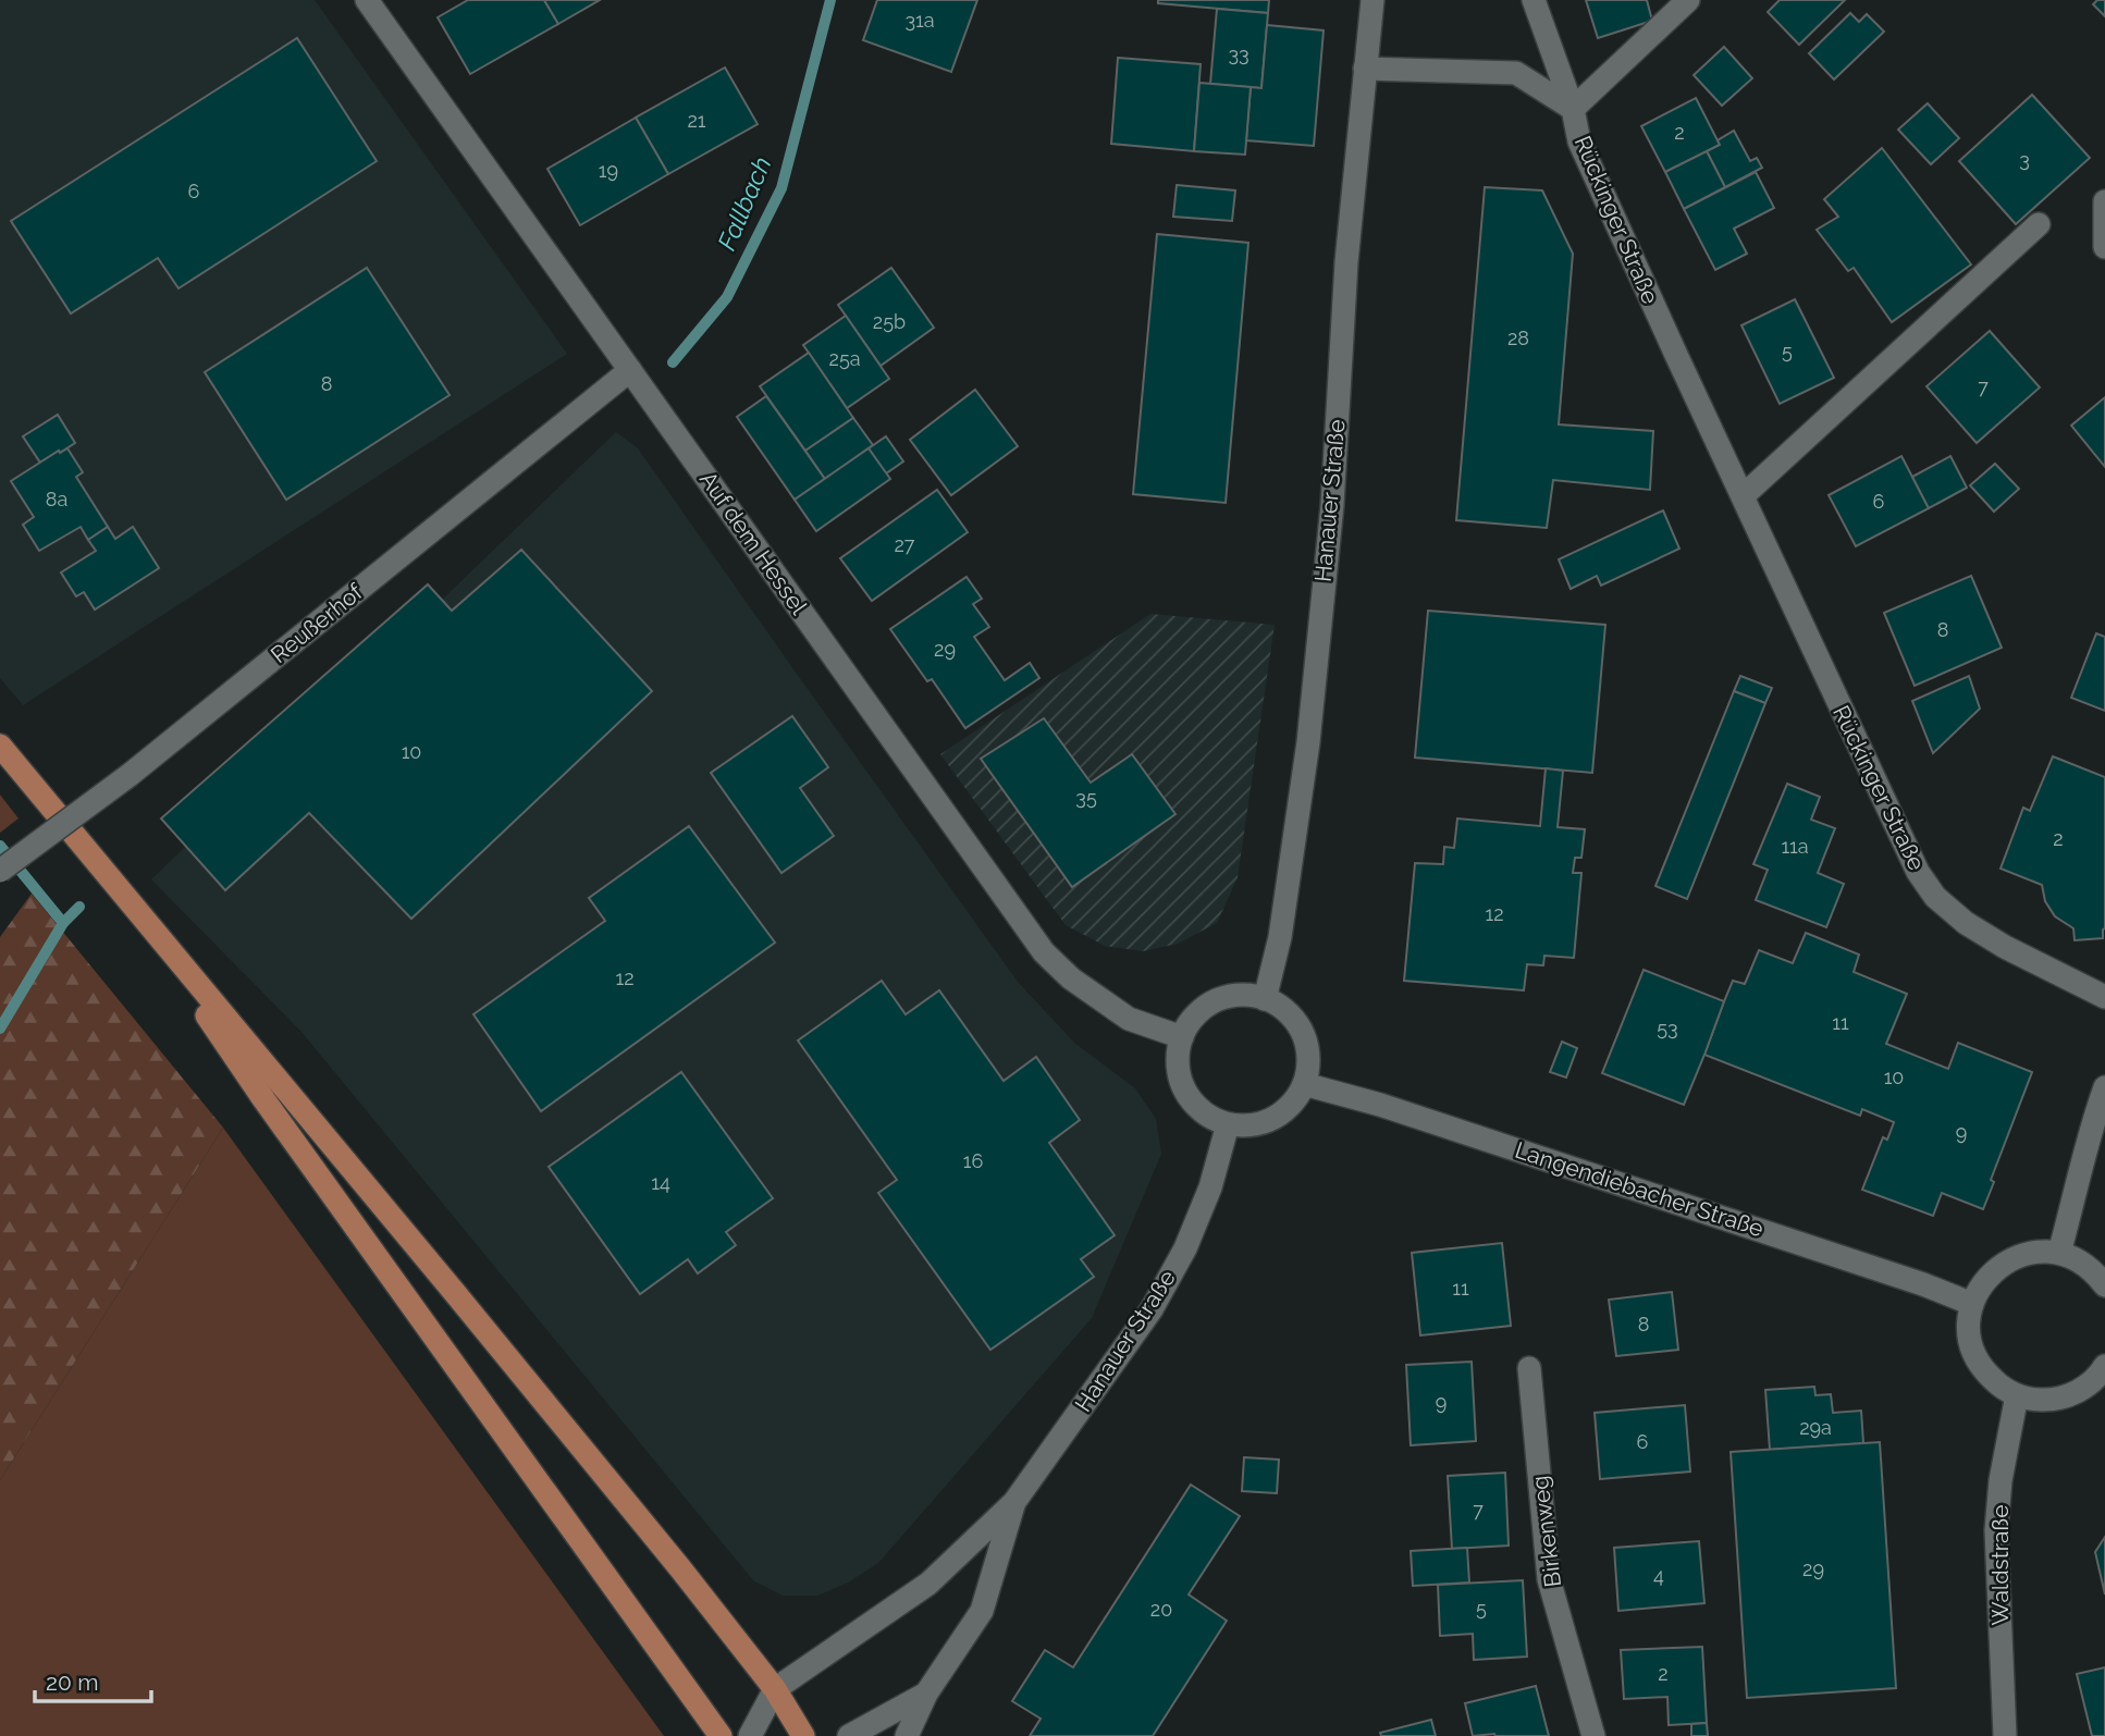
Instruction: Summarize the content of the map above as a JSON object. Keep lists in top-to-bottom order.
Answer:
{
  "streets": {
    "street": [
      "Rückinger Straße",
      "Hanauer Straße",
      "Auf dem Hessel",
      "Reußerhof",
      "Langendiebacher Straße",
      "Birkenweg",
      "Waldstraße"
    ]
  },
  "crossings": [
    ["Rückinger Straße", "Hanauer Straße"],
    ["Hanauer Straße", "Auf dem Hessel"],
    ["Hanauer Straße", "Langendiebacher Straße"],
    ["Auf dem Hessel", "Reußerhof"],
    ["Auf dem Hessel", "Langendiebacher Straße"]
  ],
  "water": ["Fallbach"],
  "house_numbers": [
    "31a",
    "33",
    "21",
    "2",
    "3",
    "19",
    "6",
    "25b",
    "28",
    "5",
    "25a",
    "8",
    "7",
    "8a",
    "6",
    "27",
    "8",
    "29",
    "10",
    "35",
    "2",
    "11a",
    "12",
    "12",
    "11",
    "53",
    "10",
    "9",
    "16",
    "14",
    "11",
    "8",
    "9",
    "29a",
    "6",
    "7",
    "29",
    "4",
    "5",
    "20",
    "2"
  ],
  "scale_bar": "20 m"
}
